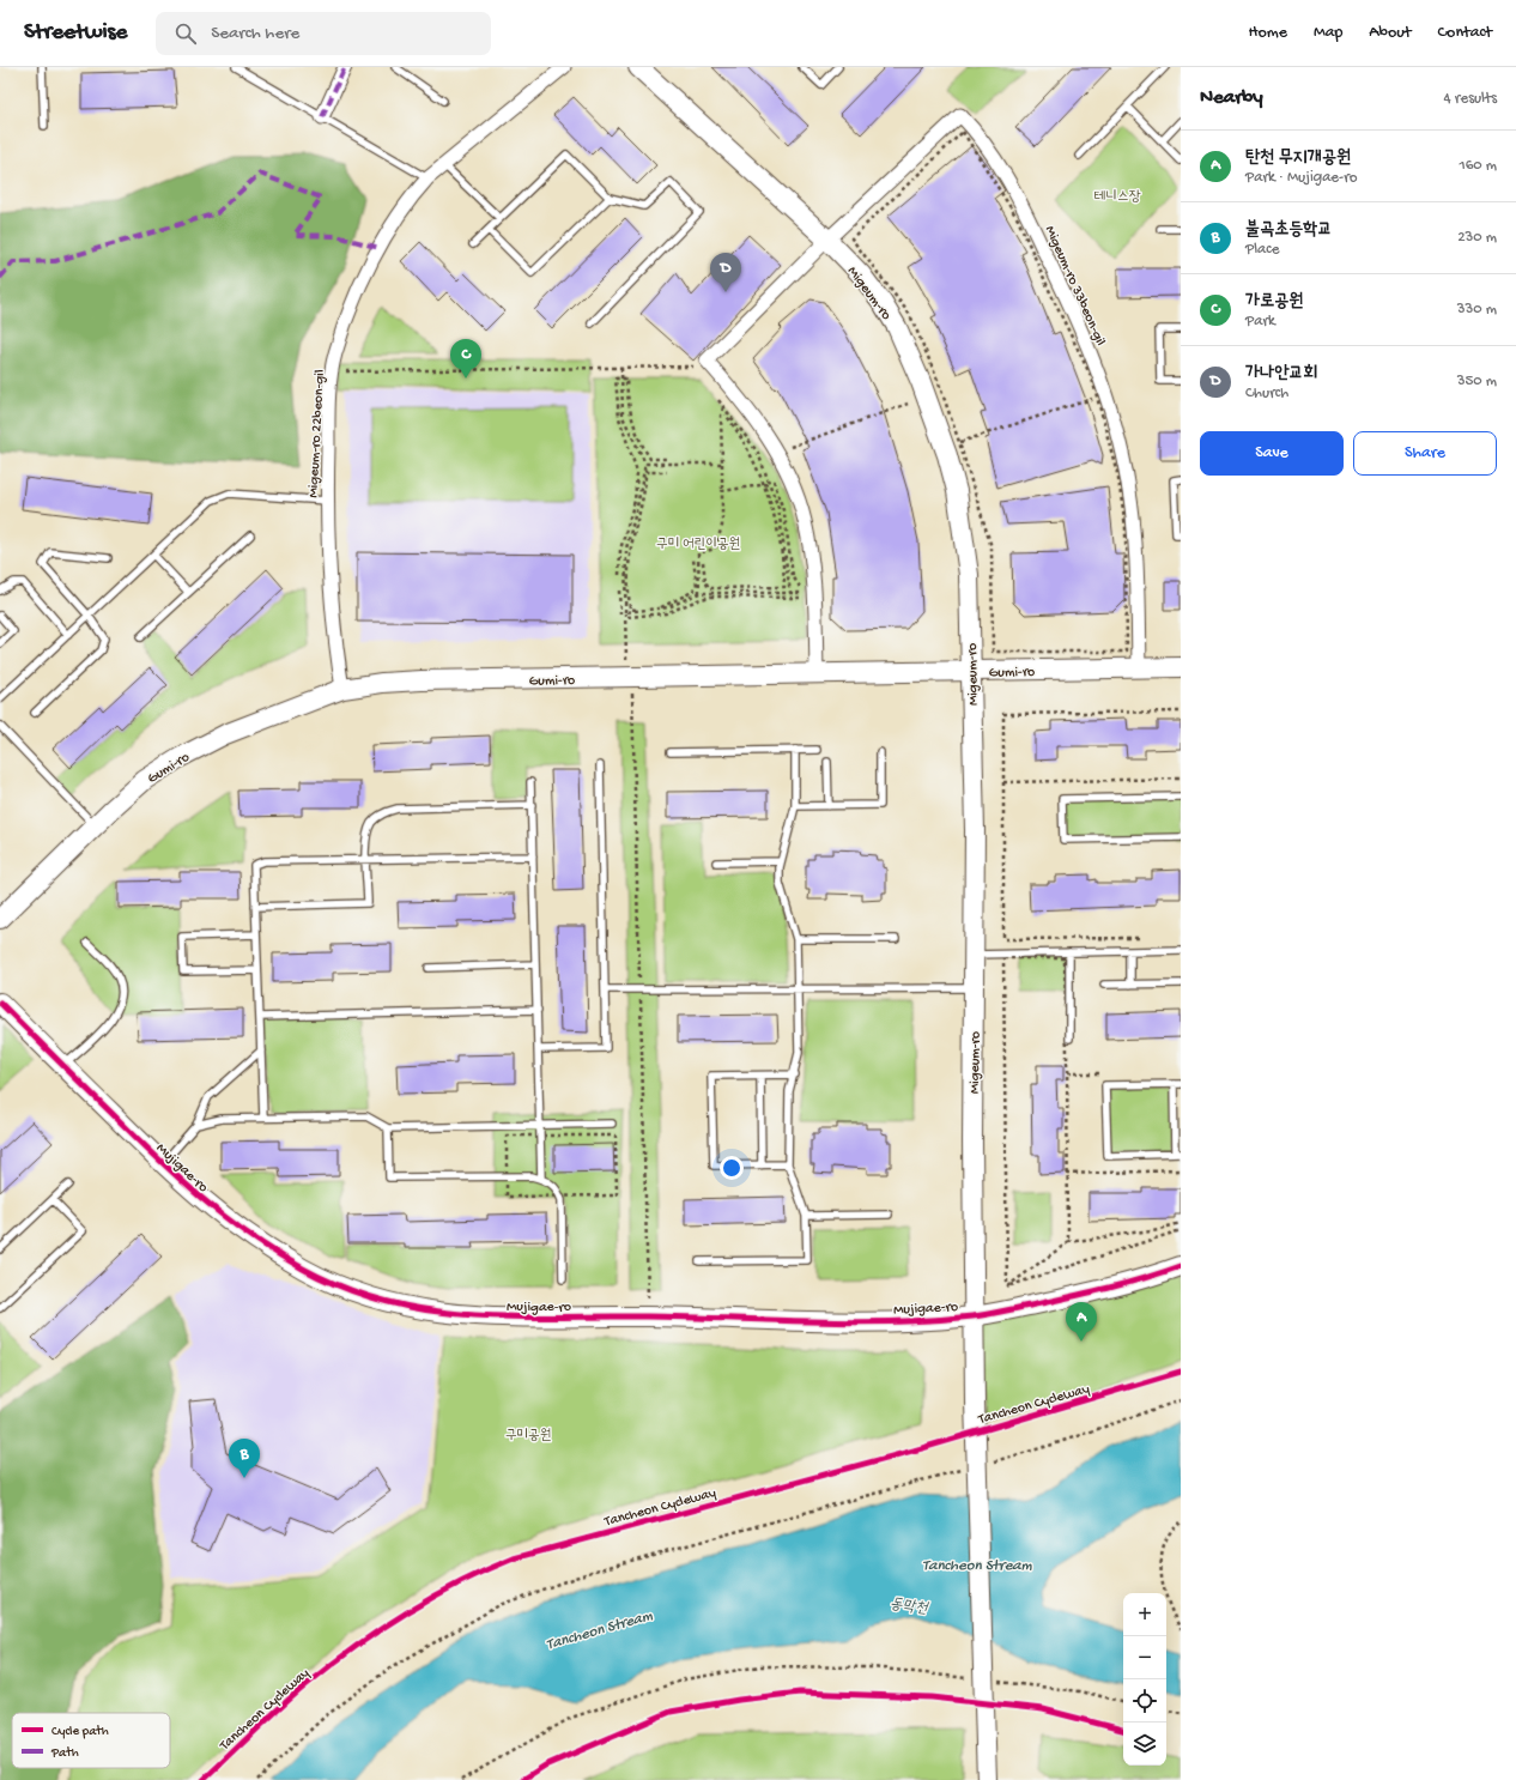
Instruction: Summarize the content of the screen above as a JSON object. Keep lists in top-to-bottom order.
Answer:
{
  "streets": {
    "street": [
      "Migeum-ro 33beon-gil",
      "Migeum-ro",
      "Migeum-ro 22beon-gil",
      "Gumi-ro",
      "Mujigae-ro"
    ],
    "cycle path": ["Tancheon Cycleway"]
  },
  "crossings": [
    ["Migeum-ro 33beon-gil", "Migeum-ro"],
    ["Migeum-ro 33beon-gil", "Gumi-ro"],
    ["Migeum-ro", "Gumi-ro"],
    ["Migeum-ro", "Mujigae-ro"],
    ["Migeum-ro 22beon-gil", "Gumi-ro"]
  ],
  "water": ["Tancheon Stream", "동막천"],
  "parks": ["테니스장", "구미 어린이공원", "구미공원"],
  "legend": ["Cycle path", "Path"],
  "page": {
    "header": "Streetwise",
    "search": "Search here",
    "nav": [
      "Home",
      "Map",
      "About",
      "Contact"
    ],
    "heading": ["Nearby", "4 results"],
    "list": [
      {
        "mark": "A",
        "name": "탄천 무지개공원",
        "note": "Park · Mujigae-ro",
        "value": "160 m"
      },
      {
        "mark": "B",
        "name": "불곡초등학교",
        "note": "Place",
        "value": "230 m"
      },
      {
        "mark": "C",
        "name": "가로공원",
        "note": "Park",
        "value": "330 m"
      },
      {
        "mark": "D",
        "name": "가나안교회",
        "note": "Church",
        "value": "350 m"
      }
    ],
    "pins": [
      "D",
      "C",
      "A",
      "B"
    ],
    "buttons": ["Save", "Share"],
    "map_buttons": ["+", "−"]
  }
}
